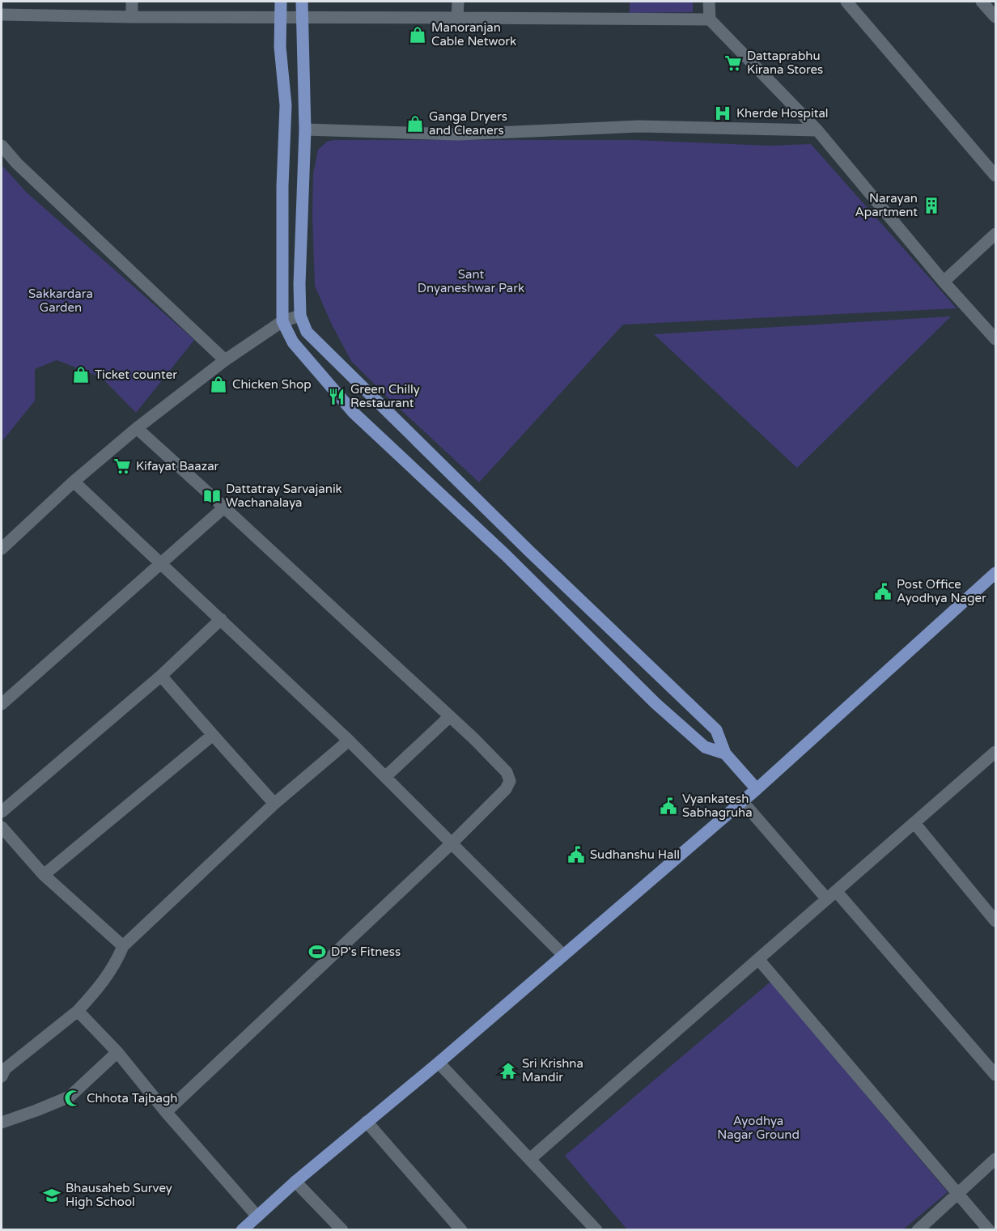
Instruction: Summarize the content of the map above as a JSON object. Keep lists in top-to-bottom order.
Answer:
{
  "parks": ["Sant Dnyaneshwar Park", "Sakkardara Garden", "Ayodhya Nagar Ground"],
  "places": {
    "shop": [
      "Manoranjan Cable Network",
      "Ganga Dryers and Cleaners",
      "Ticket counter",
      "Chicken Shop"
    ],
    "supermarket": ["Dattaprabhu Kirana Stores", "Kifayat Baazar"],
    "hospital": ["Kherde Hospital"],
    "building": ["Narayan Apartment"],
    "restaurant": ["Green Chilly Restaurant"],
    "library": ["Dattatray Sarvajanik Wachanalaya"],
    "public building": ["Post Office Ayodhya Nager", "Vyankatesh Sabhagruha", "Sudhanshu Hall"],
    "sports": ["DP's Fitness"],
    "temple": ["Sri Krishna Mandir"],
    "mosque": ["Chhota Tajbagh"],
    "school or university": ["Bhausaheb Survey High School"]
  }
}
